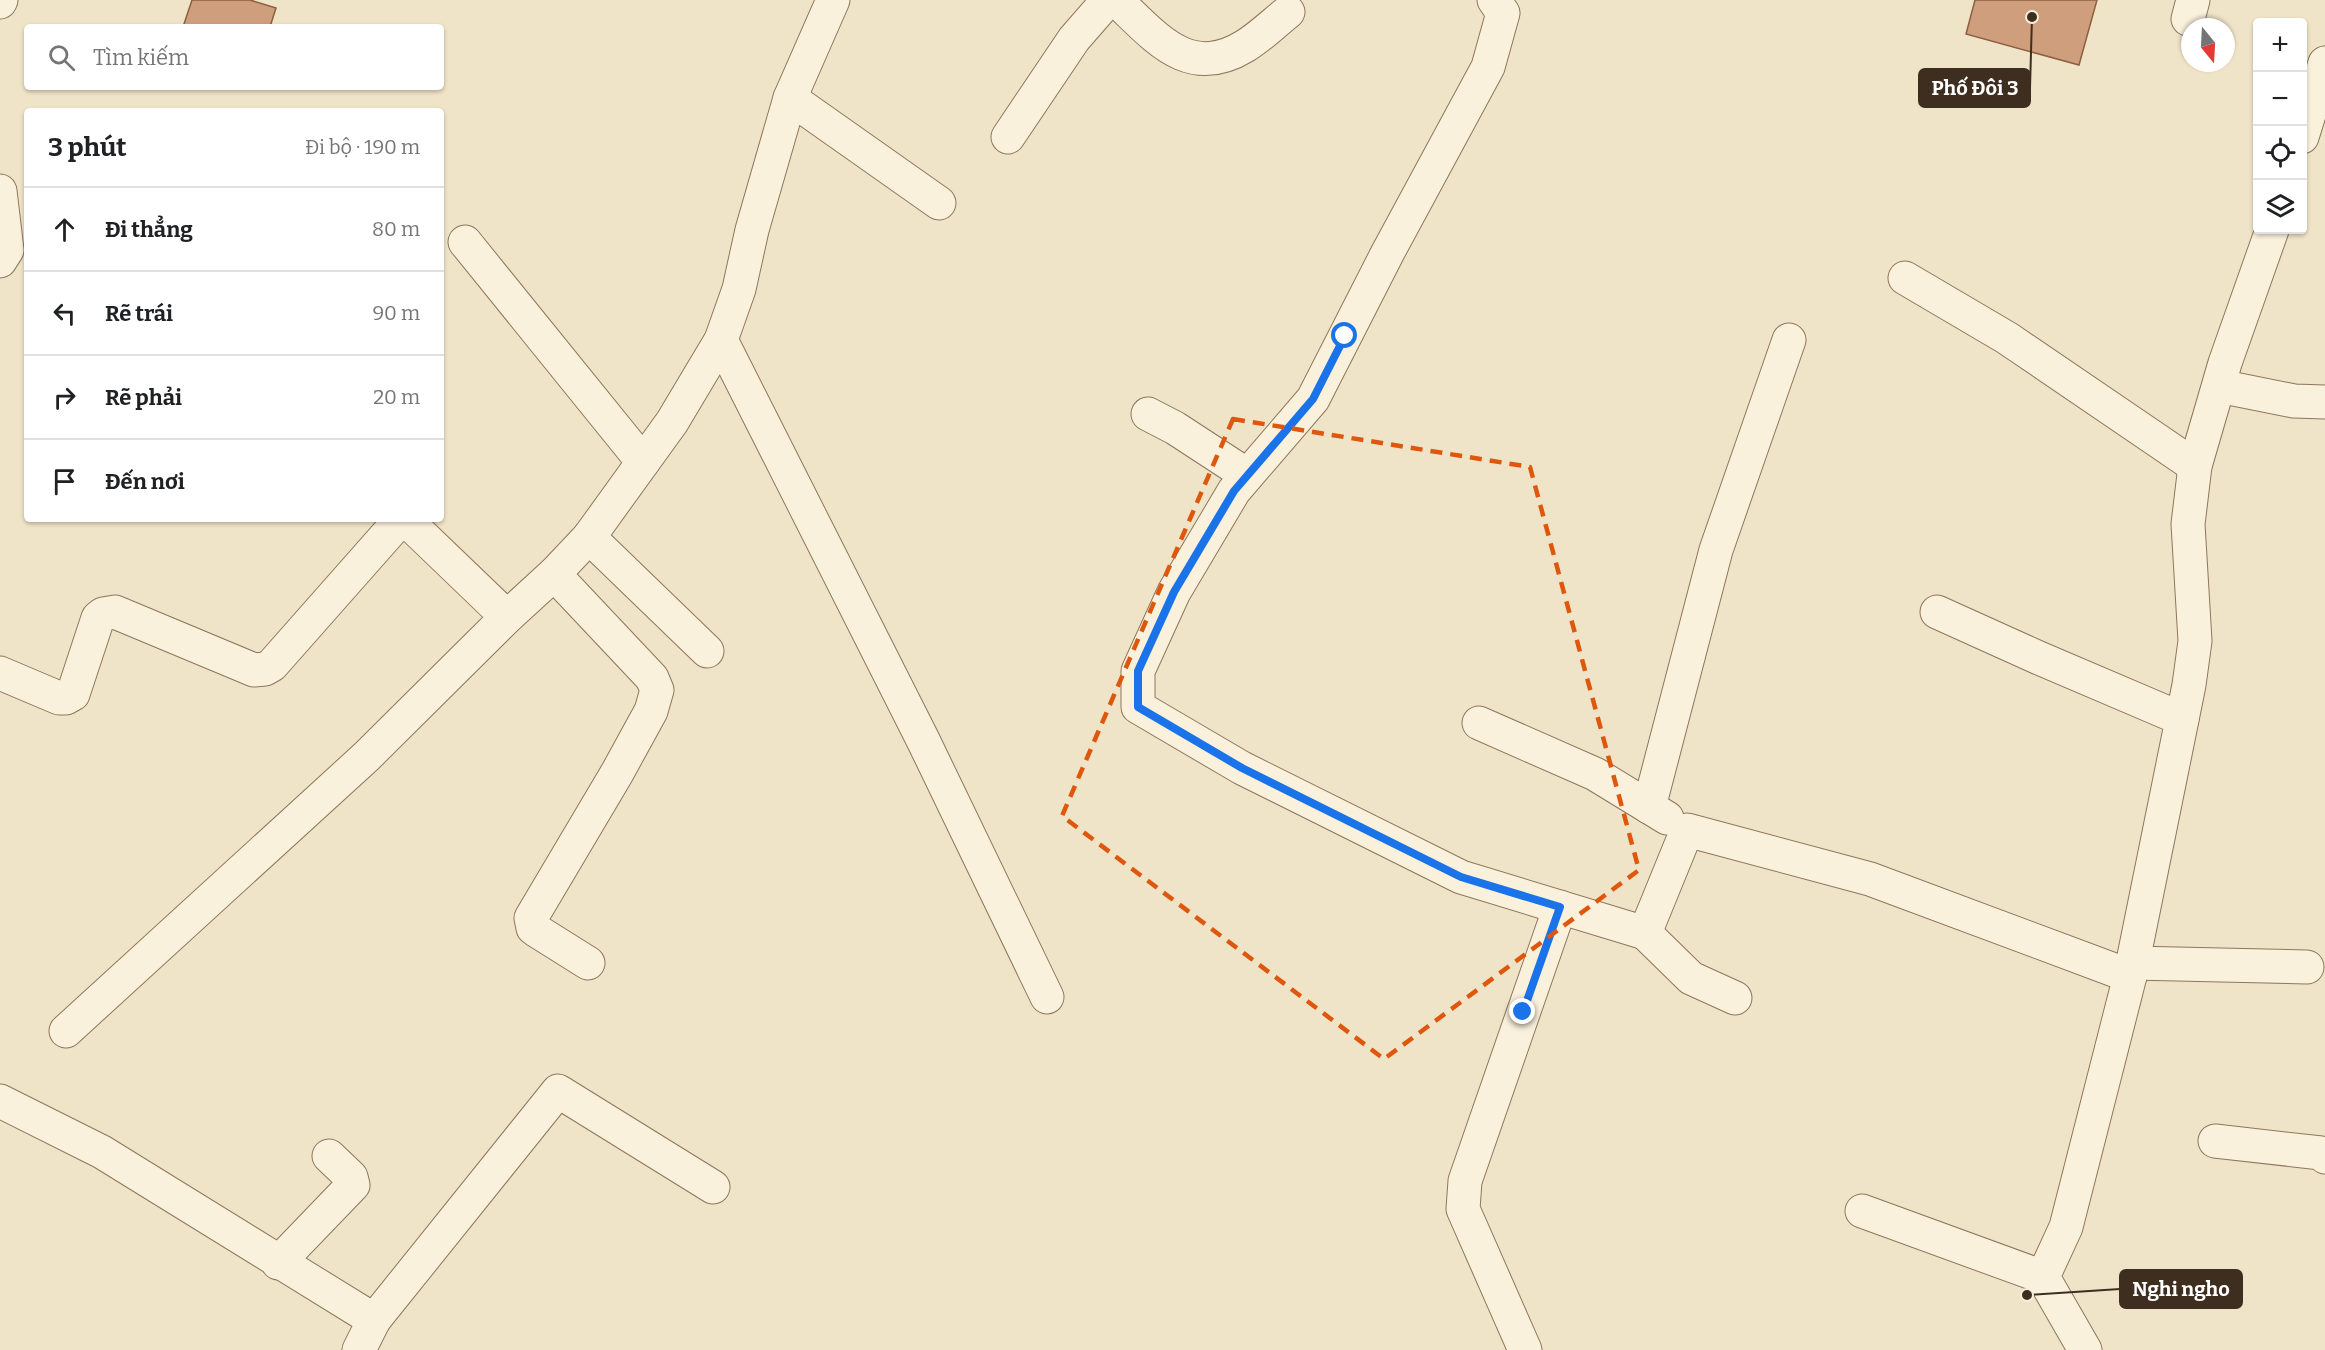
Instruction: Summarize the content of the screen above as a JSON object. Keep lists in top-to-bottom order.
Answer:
{
  "places": ["Phố Đôi 3", "Nghi ngho"],
  "north": "bottom",
  "page": {
    "map_buttons": ["+", "−"],
    "search": "Tìm kiếm",
    "heading": ["3 phút", "Đi bộ · 190 m"],
    "list": [
      ["Đi thẳng", "80 m"],
      ["Rẽ trái", "90 m"],
      ["Rẽ phải", "20 m"],
      "Đến nơi"
    ]
  }
}
